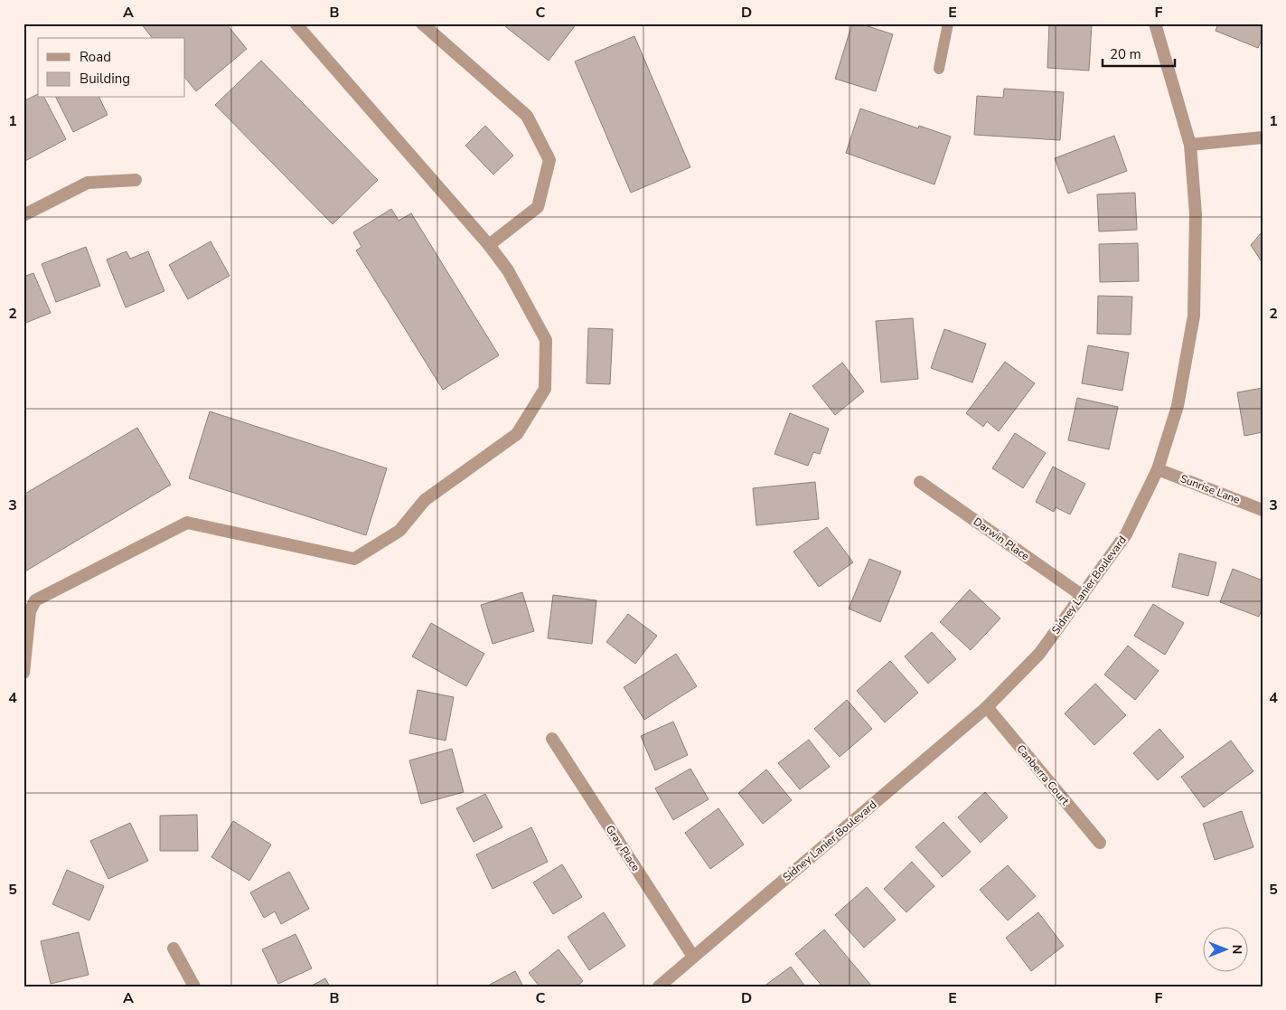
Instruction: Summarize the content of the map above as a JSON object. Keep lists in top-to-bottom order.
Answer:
{
  "streets": {
    "street": [
      "Sunrise Lane",
      "Darwin Place",
      "Sidney Lanier Boulevard",
      "Canberra Court",
      "Gray Place"
    ]
  },
  "crossings": [
    ["Sunrise Lane", "Sidney Lanier Boulevard"],
    ["Darwin Place", "Sidney Lanier Boulevard"],
    ["Sidney Lanier Boulevard", "Canberra Court"],
    ["Sidney Lanier Boulevard", "Gray Place"]
  ],
  "legend": ["Road", "Building"],
  "scale_bar": "20 m",
  "north": "right",
  "grid": {
    "columns": [
      "A",
      "B",
      "C",
      "D",
      "E",
      "F"
    ],
    "rows": [
      "1",
      "2",
      "3",
      "4",
      "5"
    ]
  }
}
